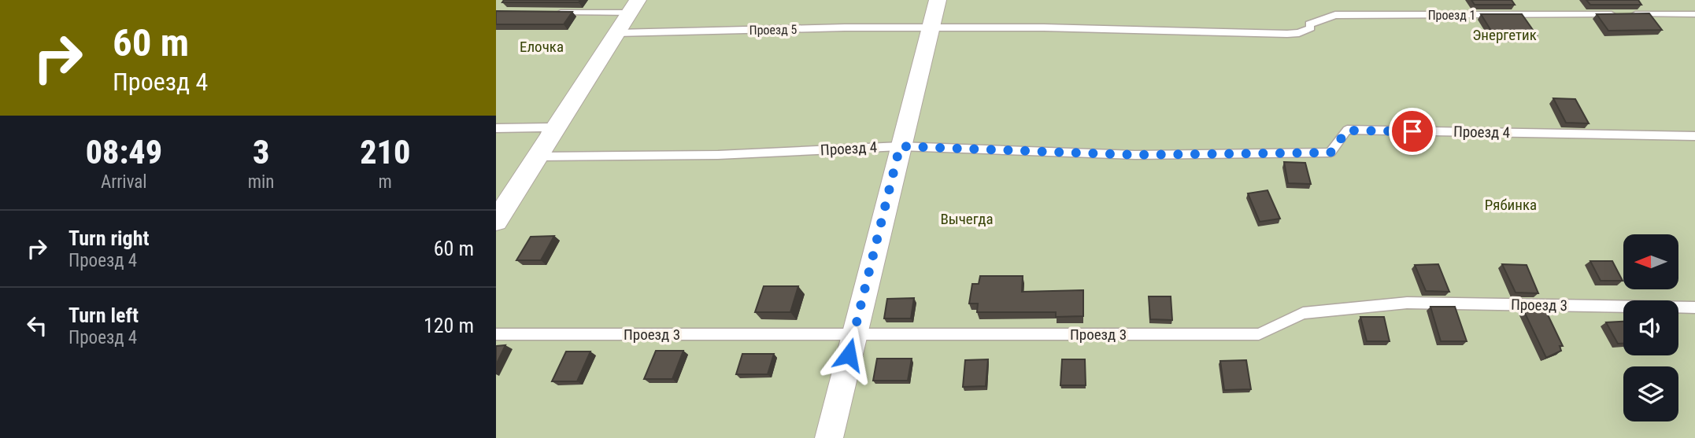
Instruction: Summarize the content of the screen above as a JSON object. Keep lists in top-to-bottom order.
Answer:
{
  "streets": {
    "lane": [
      "Проезд 1",
      "Проезд 5",
      "Проезд 4",
      "Проезд 3"
    ]
  },
  "crossings": [
    ["Проезд 1", "Проезд 5"]
  ],
  "parks": [
    "Энергетик",
    "Елочка",
    "Рябинка",
    "Вычегда"
  ],
  "north": "left",
  "page": {
    "turn": ["60 m", "Проезд 4"],
    "eta": [
      "08:49",
      "Arrival",
      "3",
      "min",
      "210",
      "m"
    ],
    "list": [
      {
        "name": "Turn right",
        "note": "Проезд 4",
        "value": "60 m"
      },
      {
        "name": "Turn left",
        "note": "Проезд 4",
        "value": "120 m"
      }
    ]
  }
}
